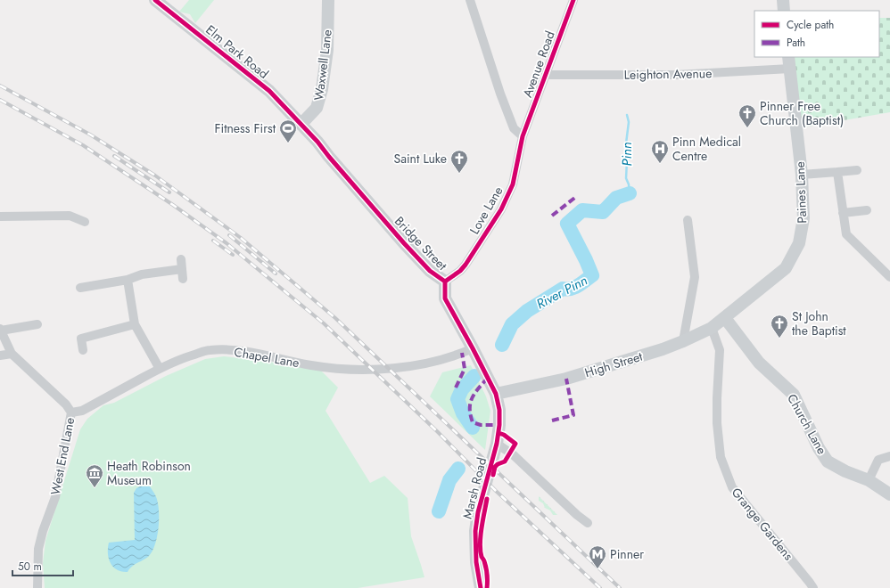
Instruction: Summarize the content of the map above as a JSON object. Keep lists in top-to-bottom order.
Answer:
{
  "streets": {
    "street": [
      "Elm Park Road",
      "Avenue Road",
      "Waxwell Lane",
      "Leighton Avenue",
      "Paines Lane",
      "Love Lane",
      "Bridge Street",
      "Chapel Lane",
      "High Street",
      "Church Lane",
      "West End Lane",
      "Marsh Road",
      "Grange Gardens"
    ]
  },
  "crossings": [
    ["Elm Park Road", "Waxwell Lane"],
    ["Elm Park Road", "Bridge Street"],
    ["Avenue Road", "Leighton Avenue"],
    ["Avenue Road", "Love Lane"],
    ["Waxwell Lane", "Bridge Street"],
    ["Leighton Avenue", "Paines Lane"],
    ["Paines Lane", "High Street"],
    ["Paines Lane", "Church Lane"],
    ["Love Lane", "Bridge Street"],
    ["Bridge Street", "Chapel Lane"],
    ["Bridge Street", "High Street"],
    ["Bridge Street", "Marsh Road"],
    ["Chapel Lane", "West End Lane"],
    ["High Street", "Church Lane"],
    ["High Street", "Marsh Road"],
    ["High Street", "Grange Gardens"]
  ],
  "water": ["Pinn", "River Pinn"],
  "places": {
    "church": ["Pinner Free Church (Baptist)", "Saint Luke", "St John the Baptist"],
    "sports": ["Fitness First"],
    "hospital": ["Pinn Medical Centre"],
    "museum": ["Heath Robinson Museum"],
    "metro station": ["Pinner"]
  },
  "legend": ["Cycle path", "Path"],
  "scale_bar": "50 m"
}
